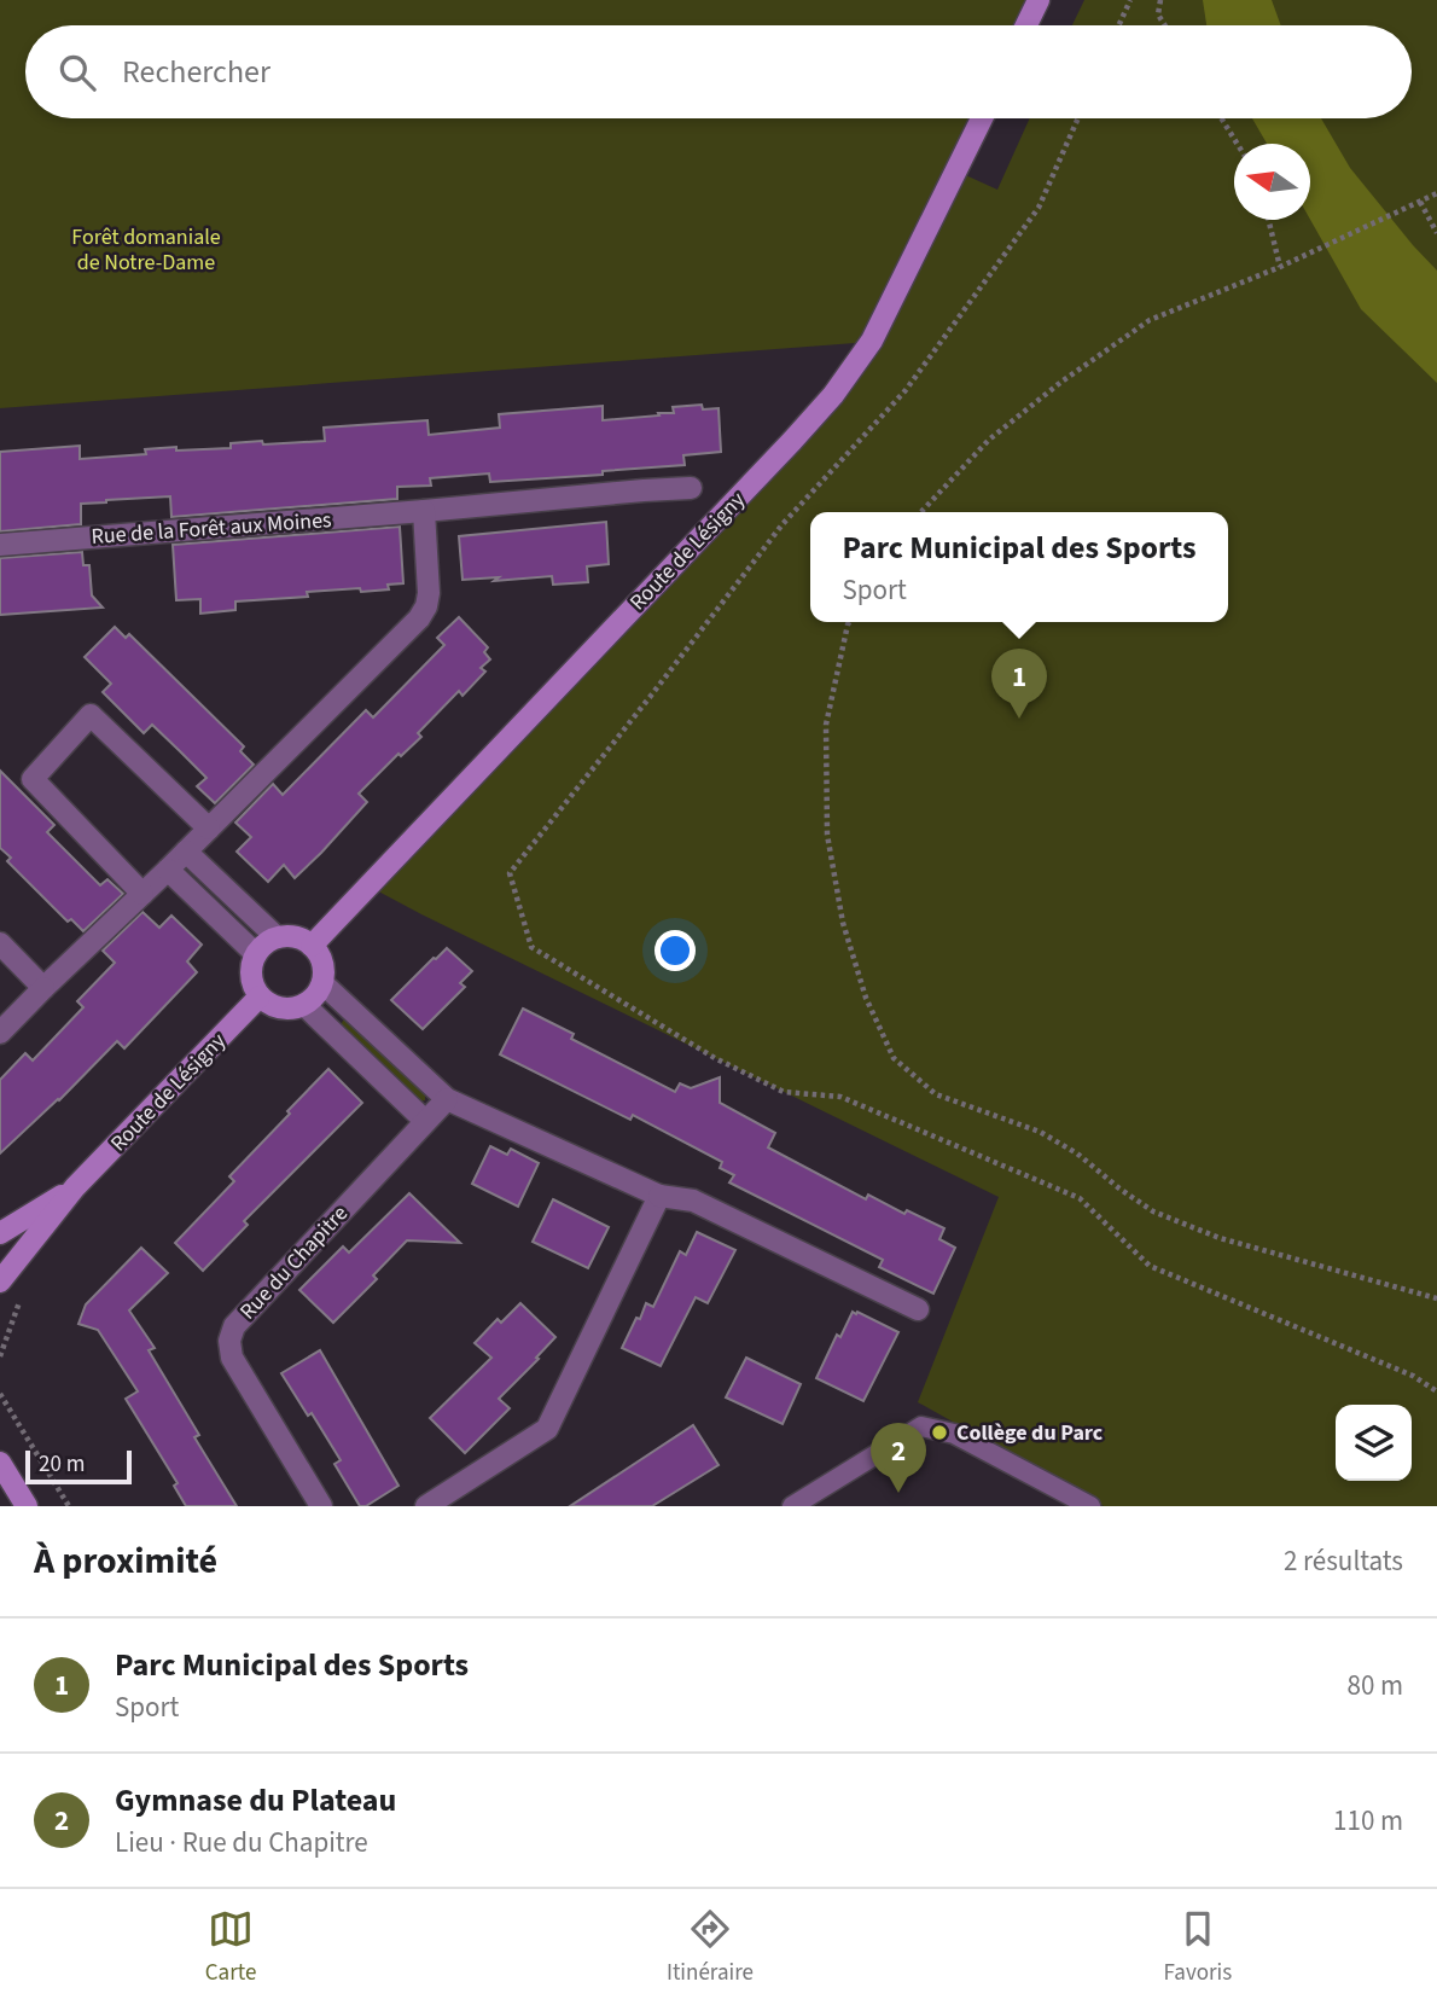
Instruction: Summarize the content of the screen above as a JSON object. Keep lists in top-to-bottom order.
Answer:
{
  "streets": {
    "street": ["Rue de la Forêt aux Moines", "Route de Lésigny", "Rue du Chapitre"]
  },
  "parks": ["Forêt domaniale de Notre-Dame"],
  "places": ["Collège du Parc"],
  "scale_bar": "20 m",
  "north": "left",
  "page": {
    "search": "Rechercher",
    "popup": ["Parc Municipal des Sports", "Sport"],
    "pins": ["1", "2"],
    "scale": "20 m",
    "heading": ["À proximité", "2 résultats"],
    "list": [
      {
        "mark": "1",
        "name": "Parc Municipal des Sports",
        "note": "Sport",
        "value": "80 m"
      },
      {
        "mark": "2",
        "name": "Gymnase du Plateau",
        "note": "Lieu · Rue du Chapitre",
        "value": "110 m"
      }
    ],
    "nav": ["Carte", "Itinéraire", "Favoris"]
  }
}
